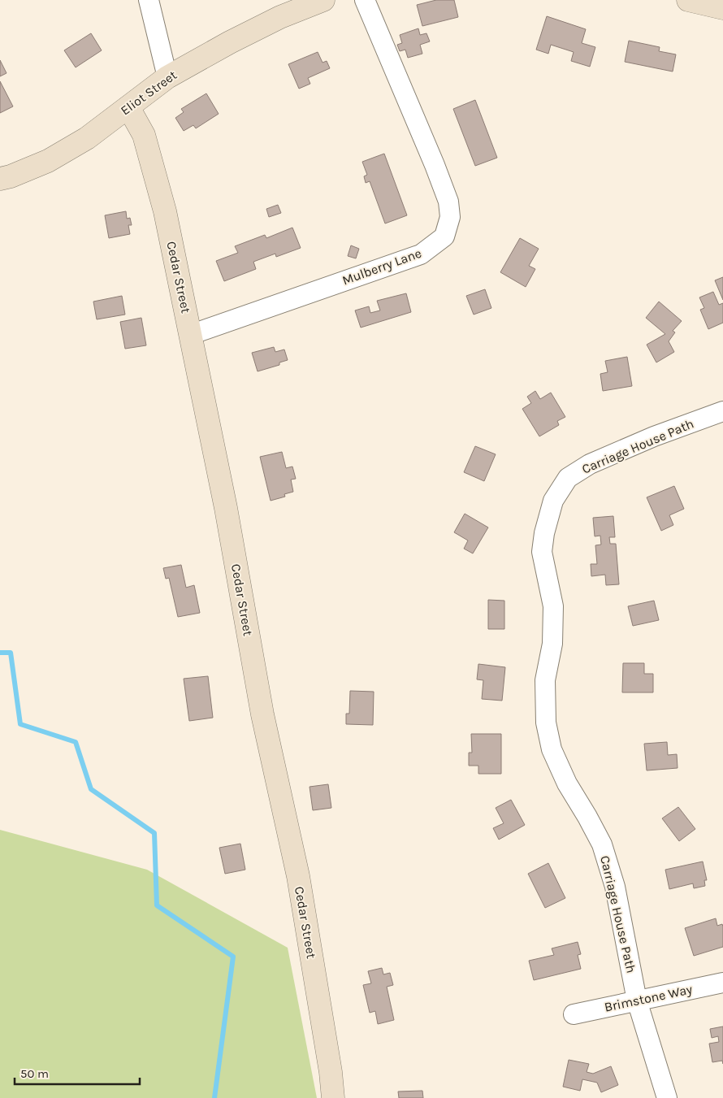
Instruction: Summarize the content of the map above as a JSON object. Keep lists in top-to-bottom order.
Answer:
{
  "streets": {
    "street": [
      "Eliot Street",
      "Mulberry Lane",
      "Cedar Street",
      "Carriage House Path",
      "Brimstone Way"
    ]
  },
  "crossings": [
    ["Eliot Street", "Cedar Street"],
    ["Mulberry Lane", "Cedar Street"],
    ["Carriage House Path", "Brimstone Way"]
  ],
  "scale_bar": "50 m"
}
